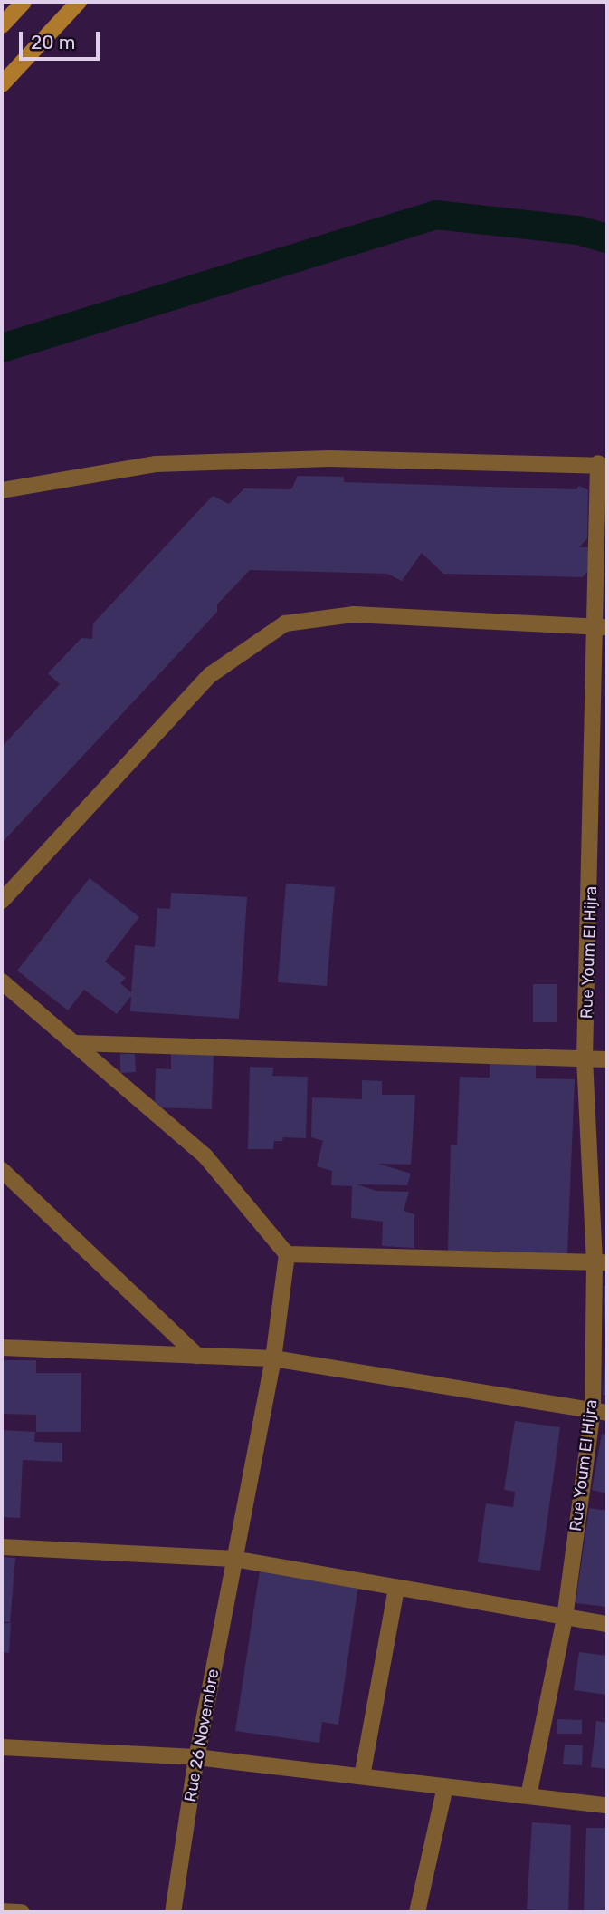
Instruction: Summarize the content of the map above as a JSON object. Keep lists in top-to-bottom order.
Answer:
{
  "streets": {
    "street": ["Rue Youm El Hijra", "Rue 26 Novembre"]
  },
  "scale_bar": "20 m"
}
